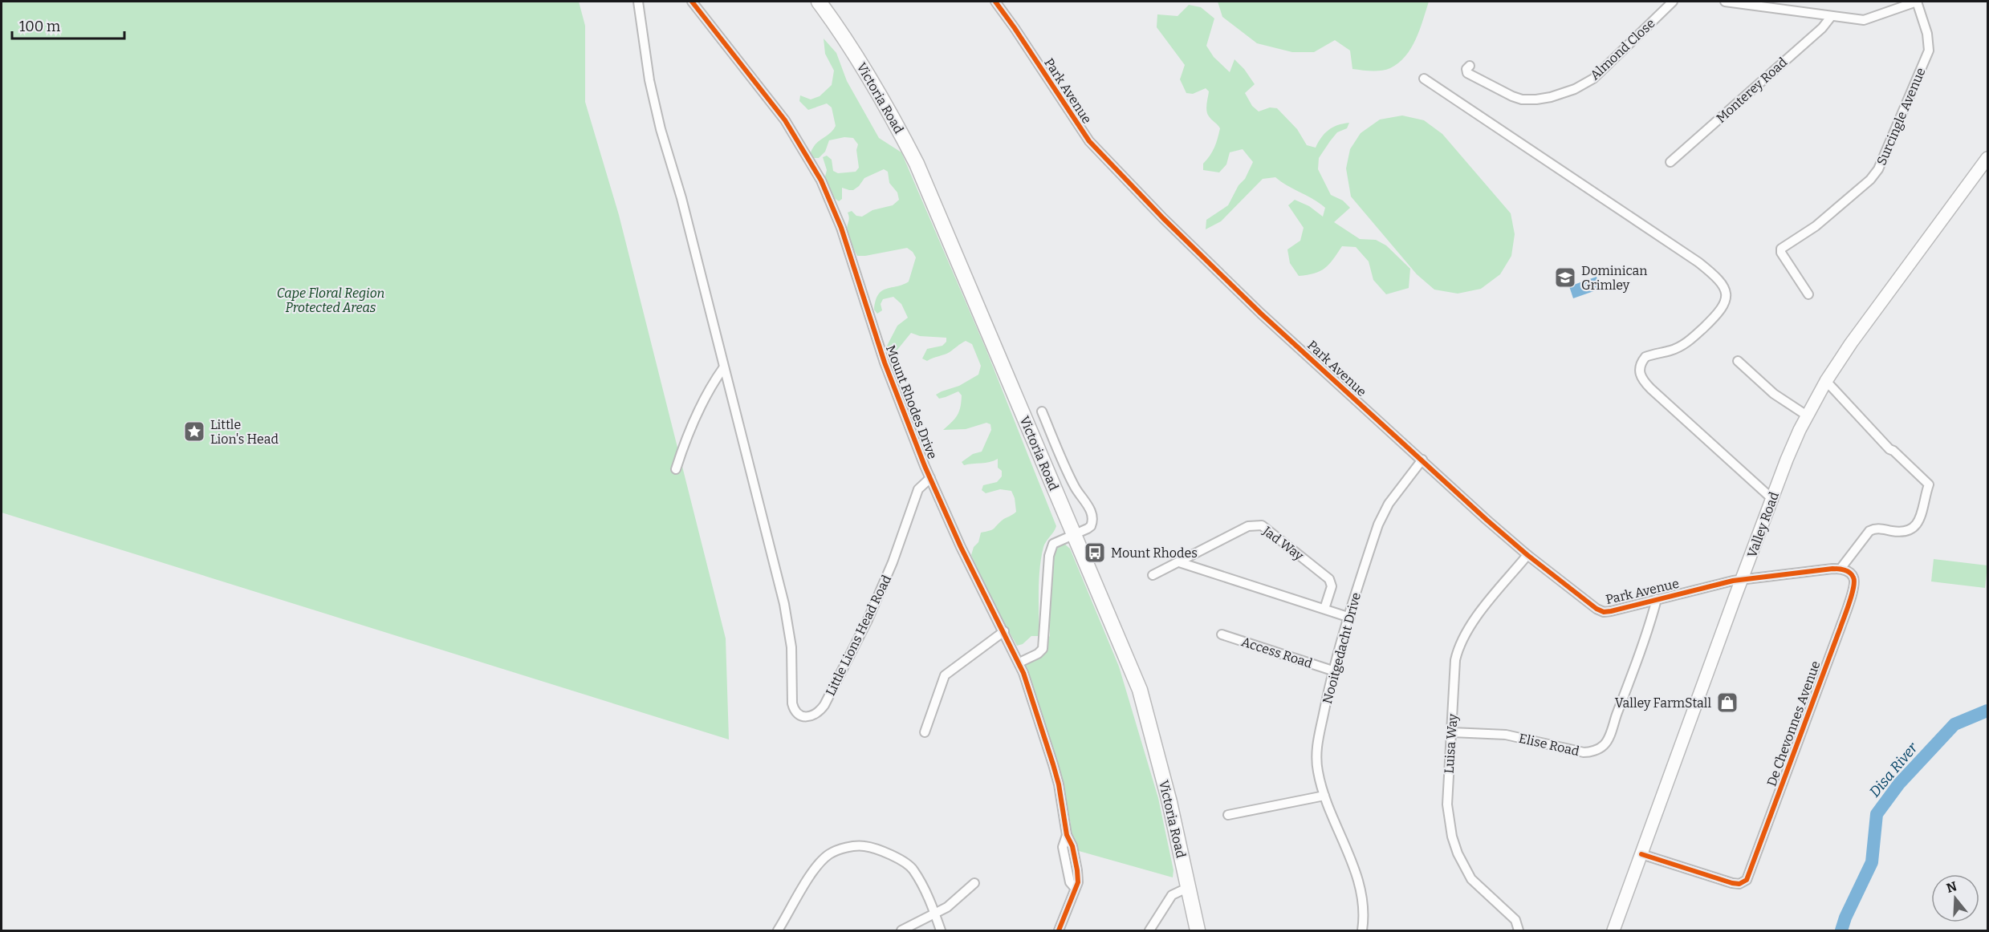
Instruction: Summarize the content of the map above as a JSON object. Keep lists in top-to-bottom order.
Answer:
{
  "streets": {
    "main road": ["Victoria Road"],
    "street": [
      "Almond Close",
      "Monterey Road",
      "Park Avenue",
      "Surcingle Avenue",
      "Mount Rhodes Drive",
      "Valley Road",
      "Jad Way",
      "Little Lions Head Road",
      "Nooitgedacht Drive",
      "Access Road",
      "De Chevonnes Avenue",
      "Luisa Way",
      "Elise Road"
    ]
  },
  "crossings": [
    ["Park Avenue", "Valley Road"],
    ["Park Avenue", "Nooitgedacht Drive"],
    ["Park Avenue", "Luisa Way"],
    ["Park Avenue", "Elise Road"],
    ["Mount Rhodes Drive", "Little Lions Head Road"],
    ["Valley Road", "De Chevonnes Avenue"],
    ["Nooitgedacht Drive", "Access Road"],
    ["Luisa Way", "Elise Road"]
  ],
  "water": ["Disa River"],
  "parks": ["Cape Floral Region Protected Areas"],
  "places": {
    "school or university": ["Dominican Grimley"],
    "place": ["Little Lion's Head"],
    "bus stop": ["Mount Rhodes"],
    "shop": ["Valley FarmStall"]
  },
  "scale_bar": "100 m",
  "north": "top"
}
